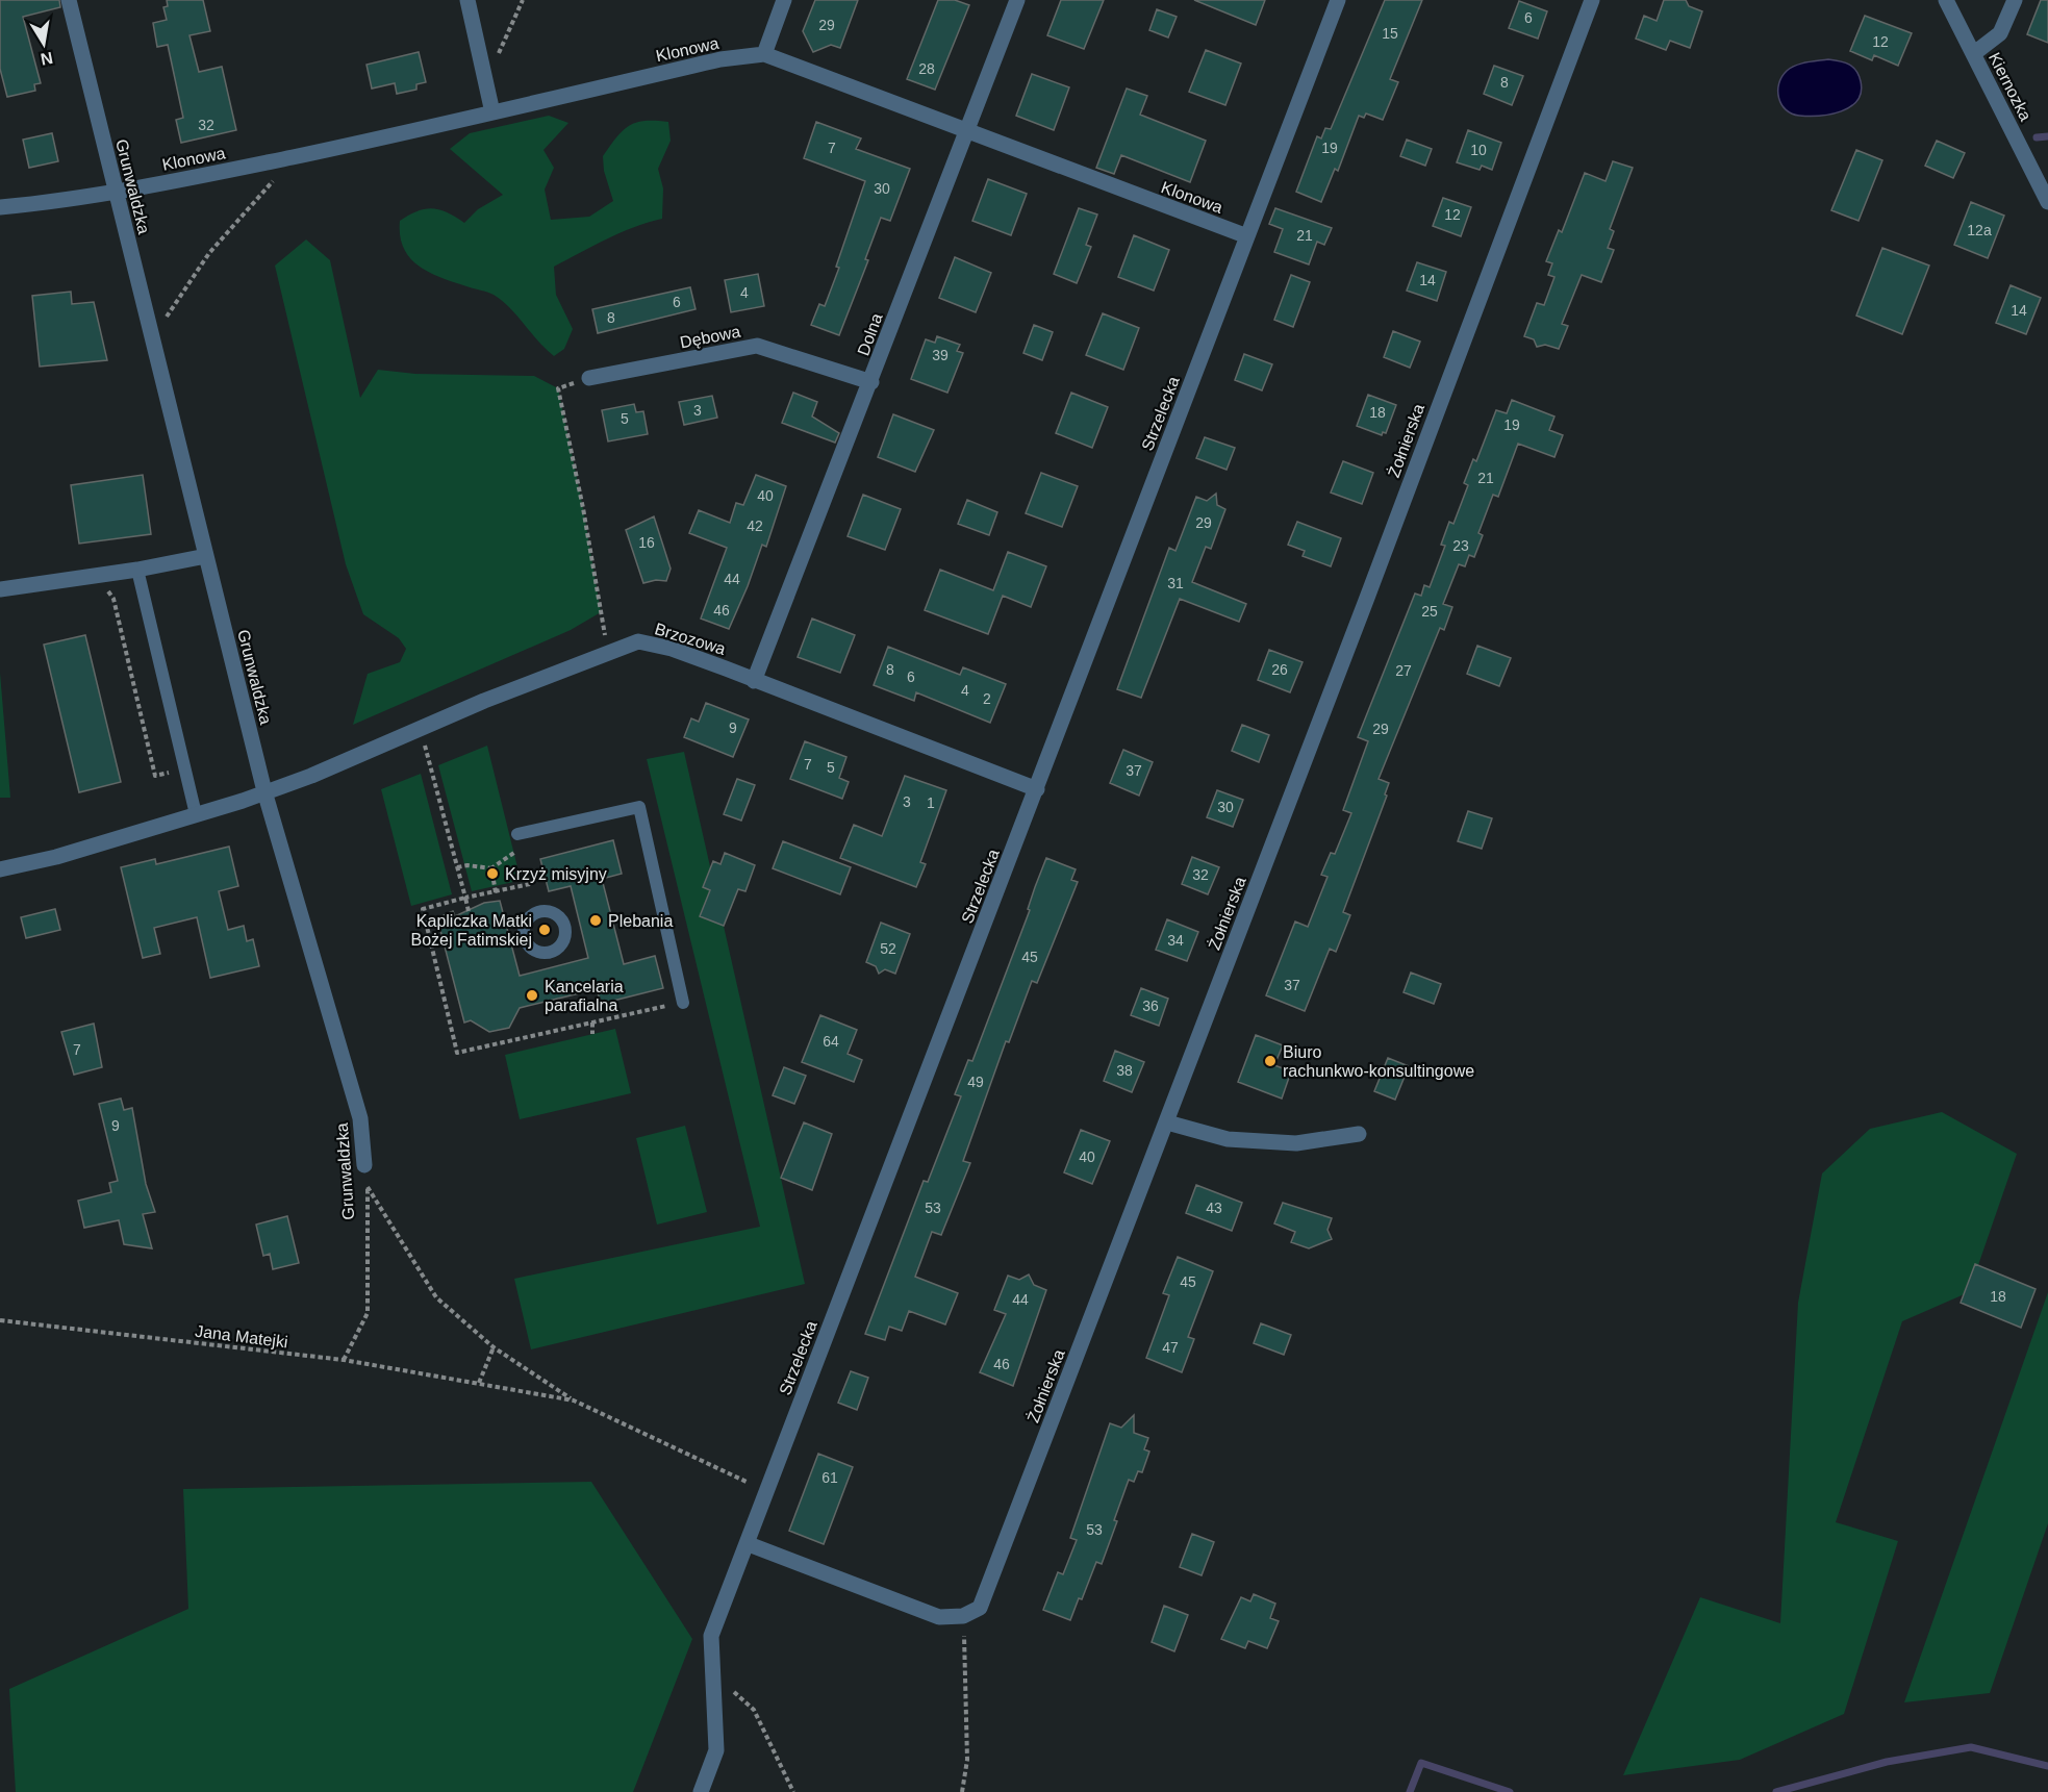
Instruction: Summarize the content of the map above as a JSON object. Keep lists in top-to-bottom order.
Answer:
{
  "streets": {
    "street": [
      "Klonowa",
      "Kiernozka",
      "Grunwaldzka",
      "Dolna",
      "Dębowa",
      "Strzelecka",
      "Żołnierska",
      "Brzozowa"
    ],
    "path": ["Jana Matejki"]
  },
  "crossings": [
    ["Klonowa", "Grunwaldzka"],
    ["Klonowa", "Dolna"],
    ["Klonowa", "Strzelecka"],
    ["Grunwaldzka", "Brzozowa"],
    ["Grunwaldzka", "Jana Matejki"],
    ["Dolna", "Dębowa"],
    ["Dolna", "Brzozowa"],
    ["Strzelecka", "Brzozowa"],
    ["Strzelecka", "Jana Matejki"]
  ],
  "places": [
    "Krzyż misyjny",
    "Plebania",
    "Kapliczka Matki Bożej Fatimskiej",
    "Kancelaria parafialna",
    "Biuro rachunkwo-konsultingowe"
  ],
  "house_numbers": [
    "6",
    "29",
    "15",
    "12",
    "28",
    "8",
    "32",
    "7",
    "19",
    "10",
    "30",
    "12",
    "12a",
    "21",
    "14",
    "4",
    "6",
    "14",
    "8",
    "39",
    "3",
    "18",
    "5",
    "19",
    "21",
    "40",
    "29",
    "42",
    "16",
    "23",
    "44",
    "31",
    "46",
    "25",
    "8",
    "26",
    "27",
    "6",
    "4",
    "2",
    "9",
    "29",
    "7",
    "5",
    "37",
    "3",
    "1",
    "30",
    "32",
    "34",
    "52",
    "45",
    "37",
    "36",
    "64",
    "7",
    "38",
    "49",
    "9",
    "40",
    "53",
    "43",
    "45",
    "18",
    "44",
    "47",
    "46",
    "61",
    "53"
  ],
  "north": "bottom"
}
